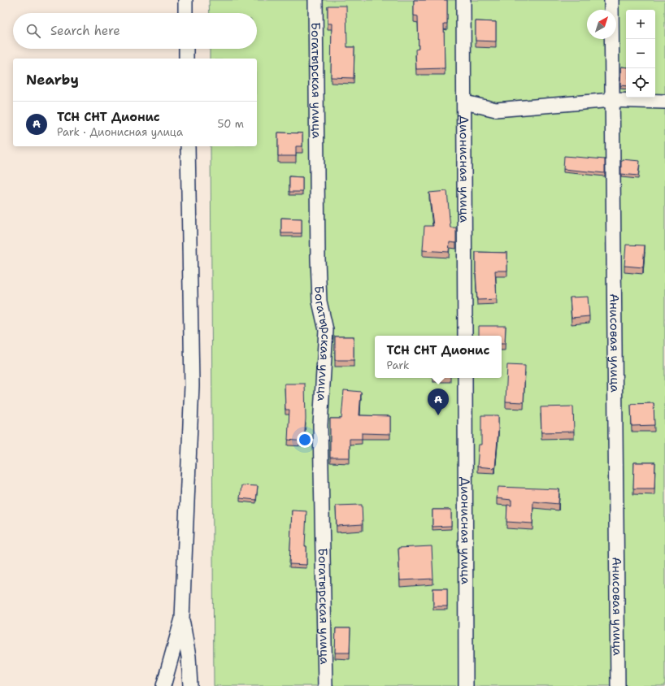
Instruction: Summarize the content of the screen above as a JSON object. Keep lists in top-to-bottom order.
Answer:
{
  "streets": {
    "street": ["Богатырская улица", "Дионисная улица", "Анисовая улица"]
  },
  "north": "top right",
  "page": {
    "map_buttons": ["+", "−"],
    "search": "Search here",
    "heading": "Nearby",
    "list": [
      {
        "mark": "A",
        "name": "ТСН СНТ Дионис",
        "note": "Park · Дионисная улица",
        "value": "50 m"
      }
    ],
    "popup": ["ТСН СНТ Дионис", "Park"],
    "pins": "A"
  }
}
